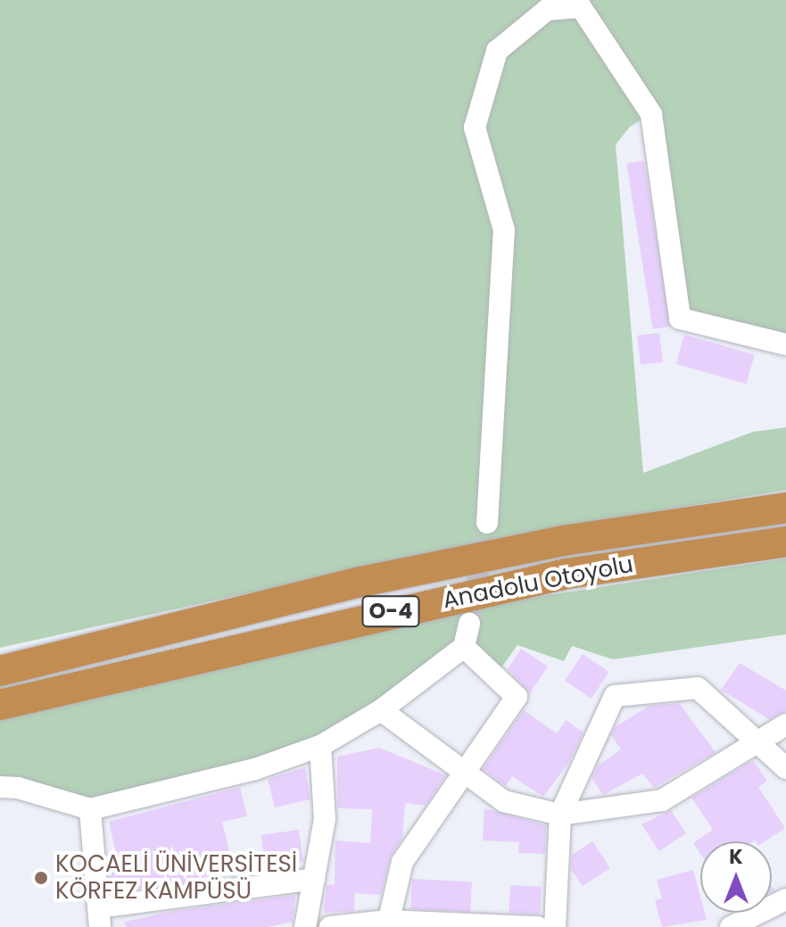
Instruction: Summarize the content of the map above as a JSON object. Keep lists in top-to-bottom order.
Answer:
{
  "streets": {
    "highway": ["Anadolu Otoyolu", "O-4"]
  },
  "places": ["KOCAELİ ÜNİVERSİTESİ KÖRFEZ KAMPÜSÜ"],
  "north": "top"
}
